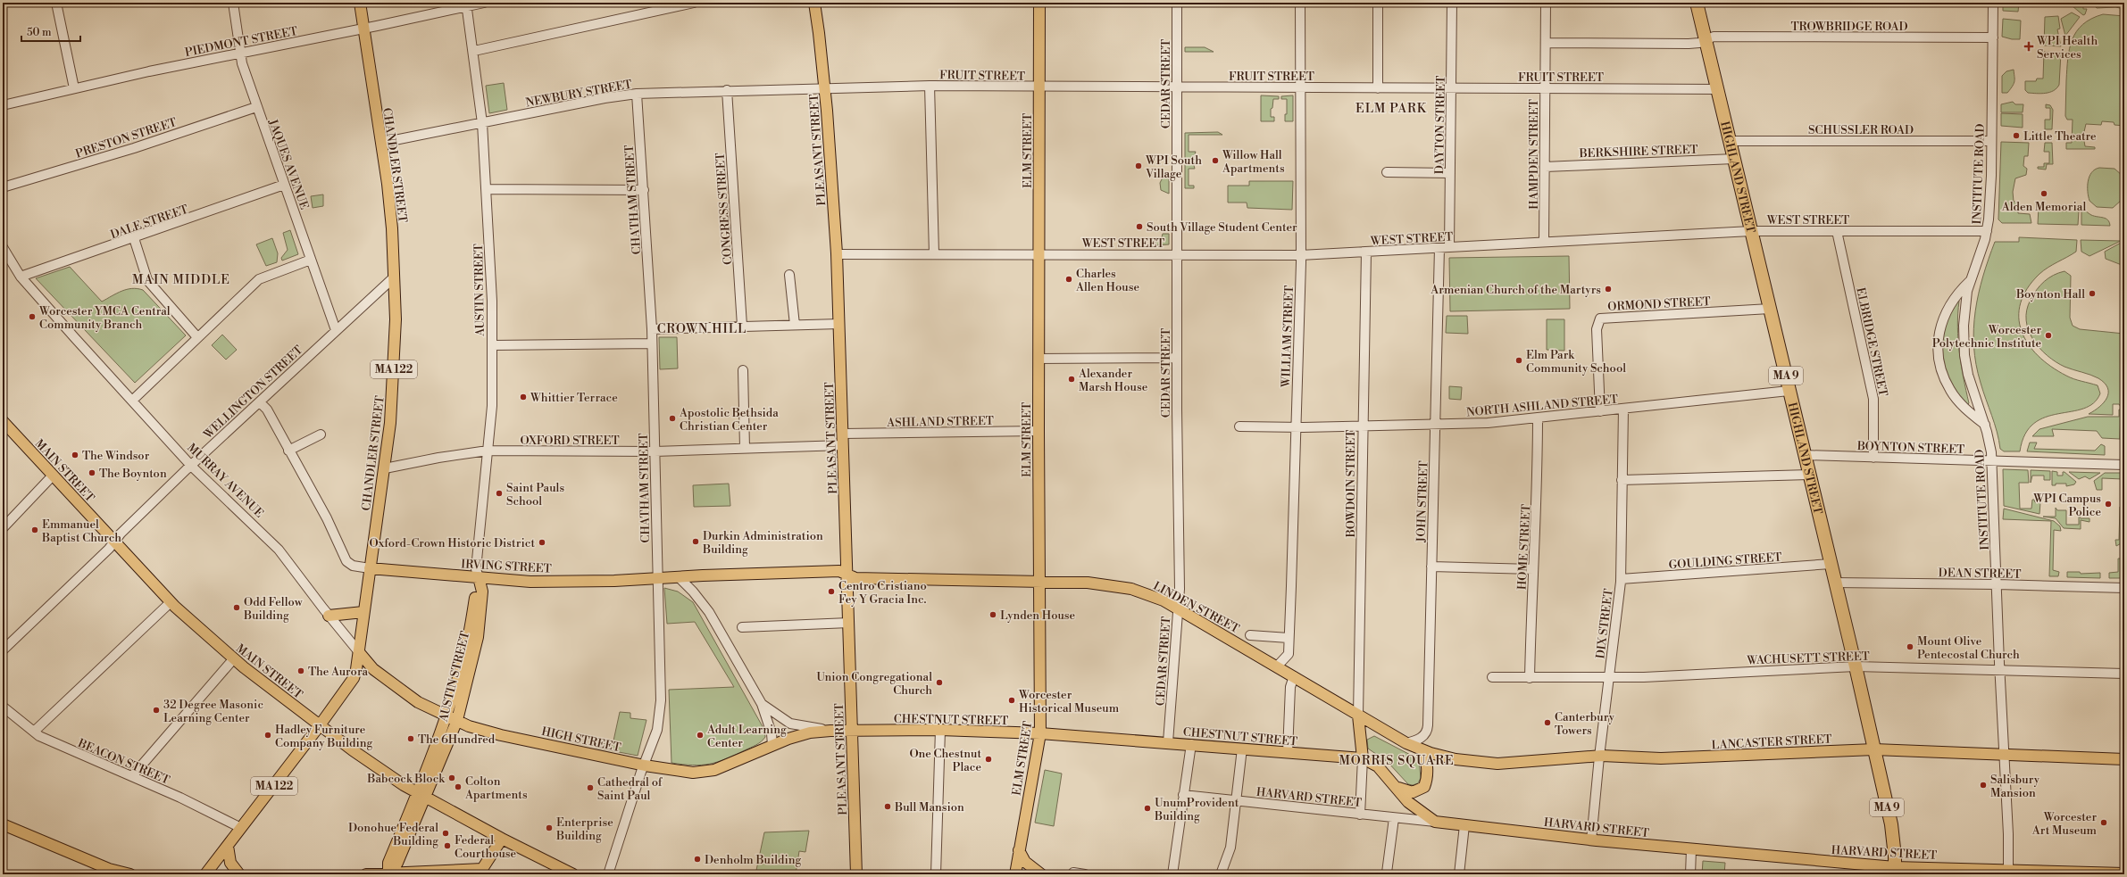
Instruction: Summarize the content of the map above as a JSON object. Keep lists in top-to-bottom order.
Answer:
{
  "streets": {
    "highway": ["HIGHLAND STREET", "MA 9"],
    "main road": [
      "PLEASANT STREET",
      "ELM STREET",
      "CHANDLER STREET",
      "AUSTIN STREET",
      "MA 122",
      "MAIN STREET",
      "MURRAY AVENUE",
      "IRVING STREET",
      "LINDEN STREET",
      "CHESTNUT STREET",
      "HIGH STREET",
      "LANCASTER STREET",
      "HARVARD STREET"
    ],
    "street": [
      "TROWBRIDGE ROAD",
      "PIEDMONT STREET",
      "FRUIT STREET",
      "CEDAR STREET",
      "NEWBURY STREET",
      "DAYTON STREET",
      "SCHUSSLER ROAD",
      "PRESTON STREET",
      "BERKSHIRE STREET",
      "HAMPDEN STREET",
      "JAQUES AVENUE",
      "INSTITUTE ROAD",
      "CHATHAM STREET",
      "CONGRESS STREET",
      "WEST STREET",
      "DALE STREET",
      "ORMOND STREET",
      "WILLIAM STREET",
      "ELBRIDGE STREET",
      "WELLINGTON STREET",
      "NORTH ASHLAND STREET",
      "ASHLAND STREET",
      "OXFORD STREET",
      "BOYNTON STREET",
      "BOWDOIN STREET",
      "JOHN STREET",
      "HOME STREET",
      "GOULDING STREET",
      "DEAN STREET",
      "DIX STREET",
      "WACHUSETT STREET",
      "BEACON STREET"
    ]
  },
  "crossings": [
    ["TROWBRIDGE ROAD", "HAMPDEN STREET"],
    ["TROWBRIDGE ROAD", "INSTITUTE ROAD"],
    ["TROWBRIDGE ROAD", "HIGHLAND STREET"],
    ["PIEDMONT STREET", "JAQUES AVENUE"],
    ["PIEDMONT STREET", "CHANDLER STREET"],
    ["PIEDMONT STREET", "AUSTIN STREET"],
    ["FRUIT STREET", "CEDAR STREET"],
    ["FRUIT STREET", "NEWBURY STREET"],
    ["FRUIT STREET", "DAYTON STREET"],
    ["FRUIT STREET", "PLEASANT STREET"],
    ["FRUIT STREET", "ELM STREET"],
    ["FRUIT STREET", "HAMPDEN STREET"],
    ["FRUIT STREET", "HIGHLAND STREET"],
    ["FRUIT STREET", "WILLIAM STREET"],
    ["CEDAR STREET", "WEST STREET"],
    ["CEDAR STREET", "LINDEN STREET"],
    ["CEDAR STREET", "CHESTNUT STREET"],
    ["NEWBURY STREET", "PLEASANT STREET"],
    ["NEWBURY STREET", "CHANDLER STREET"],
    ["NEWBURY STREET", "CHATHAM STREET"],
    ["NEWBURY STREET", "CONGRESS STREET"],
    ["NEWBURY STREET", "AUSTIN STREET"],
    ["DAYTON STREET", "WEST STREET"],
    ["SCHUSSLER ROAD", "INSTITUTE ROAD"],
    ["SCHUSSLER ROAD", "HIGHLAND STREET"],
    ["PRESTON STREET", "JAQUES AVENUE"],
    ["PLEASANT STREET", "WEST STREET"],
    ["PLEASANT STREET", "ASHLAND STREET"],
    ["PLEASANT STREET", "OXFORD STREET"],
    ["PLEASANT STREET", "IRVING STREET"],
    ["PLEASANT STREET", "LINDEN STREET"],
    ["PLEASANT STREET", "CHESTNUT STREET"],
    ["ELM STREET", "WEST STREET"],
    ["ELM STREET", "ASHLAND STREET"],
    ["ELM STREET", "LINDEN STREET"],
    ["ELM STREET", "CHESTNUT STREET"],
    ["BERKSHIRE STREET", "HAMPDEN STREET"],
    ["BERKSHIRE STREET", "HIGHLAND STREET"],
    ["HAMPDEN STREET", "WEST STREET"],
    ["JAQUES AVENUE", "DALE STREET"],
    ["JAQUES AVENUE", "WELLINGTON STREET"],
    ["CHANDLER STREET", "MA 122"],
    ["CHANDLER STREET", "WELLINGTON STREET"],
    ["CHANDLER STREET", "OXFORD STREET"],
    ["CHANDLER STREET", "MAIN STREET"],
    ["CHANDLER STREET", "MURRAY AVENUE"],
    ["CHANDLER STREET", "IRVING STREET"],
    ["INSTITUTE ROAD", "WEST STREET"],
    ["INSTITUTE ROAD", "BOYNTON STREET"],
    ["INSTITUTE ROAD", "DEAN STREET"],
    ["INSTITUTE ROAD", "WACHUSETT STREET"],
    ["INSTITUTE ROAD", "LANCASTER STREET"],
    ["INSTITUTE ROAD", "HARVARD STREET"],
    ["HIGHLAND STREET", "WEST STREET"],
    ["HIGHLAND STREET", "ORMOND STREET"],
    ["HIGHLAND STREET", "NORTH ASHLAND STREET"],
    ["HIGHLAND STREET", "BOYNTON STREET"],
    ["HIGHLAND STREET", "GOULDING STREET"],
    ["HIGHLAND STREET", "DEAN STREET"],
    ["HIGHLAND STREET", "WACHUSETT STREET"],
    ["HIGHLAND STREET", "LANCASTER STREET"],
    ["HIGHLAND STREET", "HARVARD STREET"],
    ["CHATHAM STREET", "OXFORD STREET"],
    ["CHATHAM STREET", "IRVING STREET"],
    ["CHATHAM STREET", "HIGH STREET"],
    ["WEST STREET", "WILLIAM STREET"],
    ["WEST STREET", "ELBRIDGE STREET"],
    ["WEST STREET", "BOWDOIN STREET"],
    ["WEST STREET", "JOHN STREET"],
    ["DALE STREET", "MURRAY AVENUE"],
    ["AUSTIN STREET", "OXFORD STREET"],
    ["AUSTIN STREET", "MAIN STREET"],
    ["AUSTIN STREET", "MURRAY AVENUE"],
    ["AUSTIN STREET", "IRVING STREET"],
    ["AUSTIN STREET", "HIGH STREET"],
    ["ORMOND STREET", "NORTH ASHLAND STREET"],
    ["WILLIAM STREET", "NORTH ASHLAND STREET"],
    ["WILLIAM STREET", "LINDEN STREET"],
    ["ELBRIDGE STREET", "BOYNTON STREET"],
    ["MA 122", "MAIN STREET"],
    ["MA 122", "BEACON STREET"],
    ["WELLINGTON STREET", "MAIN STREET"],
    ["WELLINGTON STREET", "MURRAY AVENUE"],
    ["WELLINGTON STREET", "IRVING STREET"],
    ["NORTH ASHLAND STREET", "BOWDOIN STREET"],
    ["NORTH ASHLAND STREET", "JOHN STREET"],
    ["NORTH ASHLAND STREET", "HOME STREET"],
    ["NORTH ASHLAND STREET", "DIX STREET"],
    ["MURRAY AVENUE", "HIGH STREET"],
    ["BOWDOIN STREET", "LINDEN STREET"],
    ["JOHN STREET", "LINDEN STREET"],
    ["HOME STREET", "WACHUSETT STREET"],
    ["GOULDING STREET", "DIX STREET"],
    ["IRVING STREET", "LINDEN STREET"],
    ["IRVING STREET", "CHESTNUT STREET"],
    ["LINDEN STREET", "LANCASTER STREET"],
    ["DIX STREET", "WACHUSETT STREET"],
    ["DIX STREET", "LANCASTER STREET"],
    ["DIX STREET", "HARVARD STREET"],
    ["CHESTNUT STREET", "HIGH STREET"]
  ],
  "districts": [
    "ELM PARK",
    "MAIN MIDDLE",
    "CROWN HILL",
    "MORRIS SQUARE"
  ],
  "places": {
    "health": ["WPI Health Services"],
    "other": [
      "Little Theatre",
      "Willow Hall Apartments",
      "WPI South Village",
      "Alden Memorial",
      "South Village Student Center",
      "Charles Allen House",
      "Armenian Church of the Martyrs",
      "Boynton Hall",
      "Worcester YMCA Central Community Branch",
      "Worcester Polytechnic Institute",
      "Elm Park Community School",
      "Alexander Marsh House",
      "Whittier Terrace",
      "Apostolic Bethsida Christian Center",
      "The Windsor",
      "The Boynton",
      "Saint Pauls School",
      "WPI Campus Police",
      "Emmanuel Baptist Church",
      "Durkin Administration Building",
      "Oxford-Crown Historic District",
      "Centro Cristiano Fey Y Gracia Inc.",
      "Odd Fellow Building",
      "Lynden House",
      "Mount Olive Pentecostal Church",
      "The Aurora",
      "Union Congregational Church",
      "Worcester Historical Museum",
      "32 Degree Masonic Learning Center",
      "Canterbury Towers",
      "Hadley Furniture Company Building",
      "Adult Learning Center",
      "The 6Hundred",
      "One Chestnut Place",
      "Babcock Block",
      "Salisbury Mansion",
      "Colton Apartments",
      "Cathedral of Saint Paul",
      "Bull Mansion",
      "UnumProvident Building",
      "Worcester Art Museum",
      "Enterprise Building",
      "Donohue Federal Building",
      "Federal Courthouse",
      "Denholm Building"
    ]
  },
  "scale_bar": "50 m"
}
